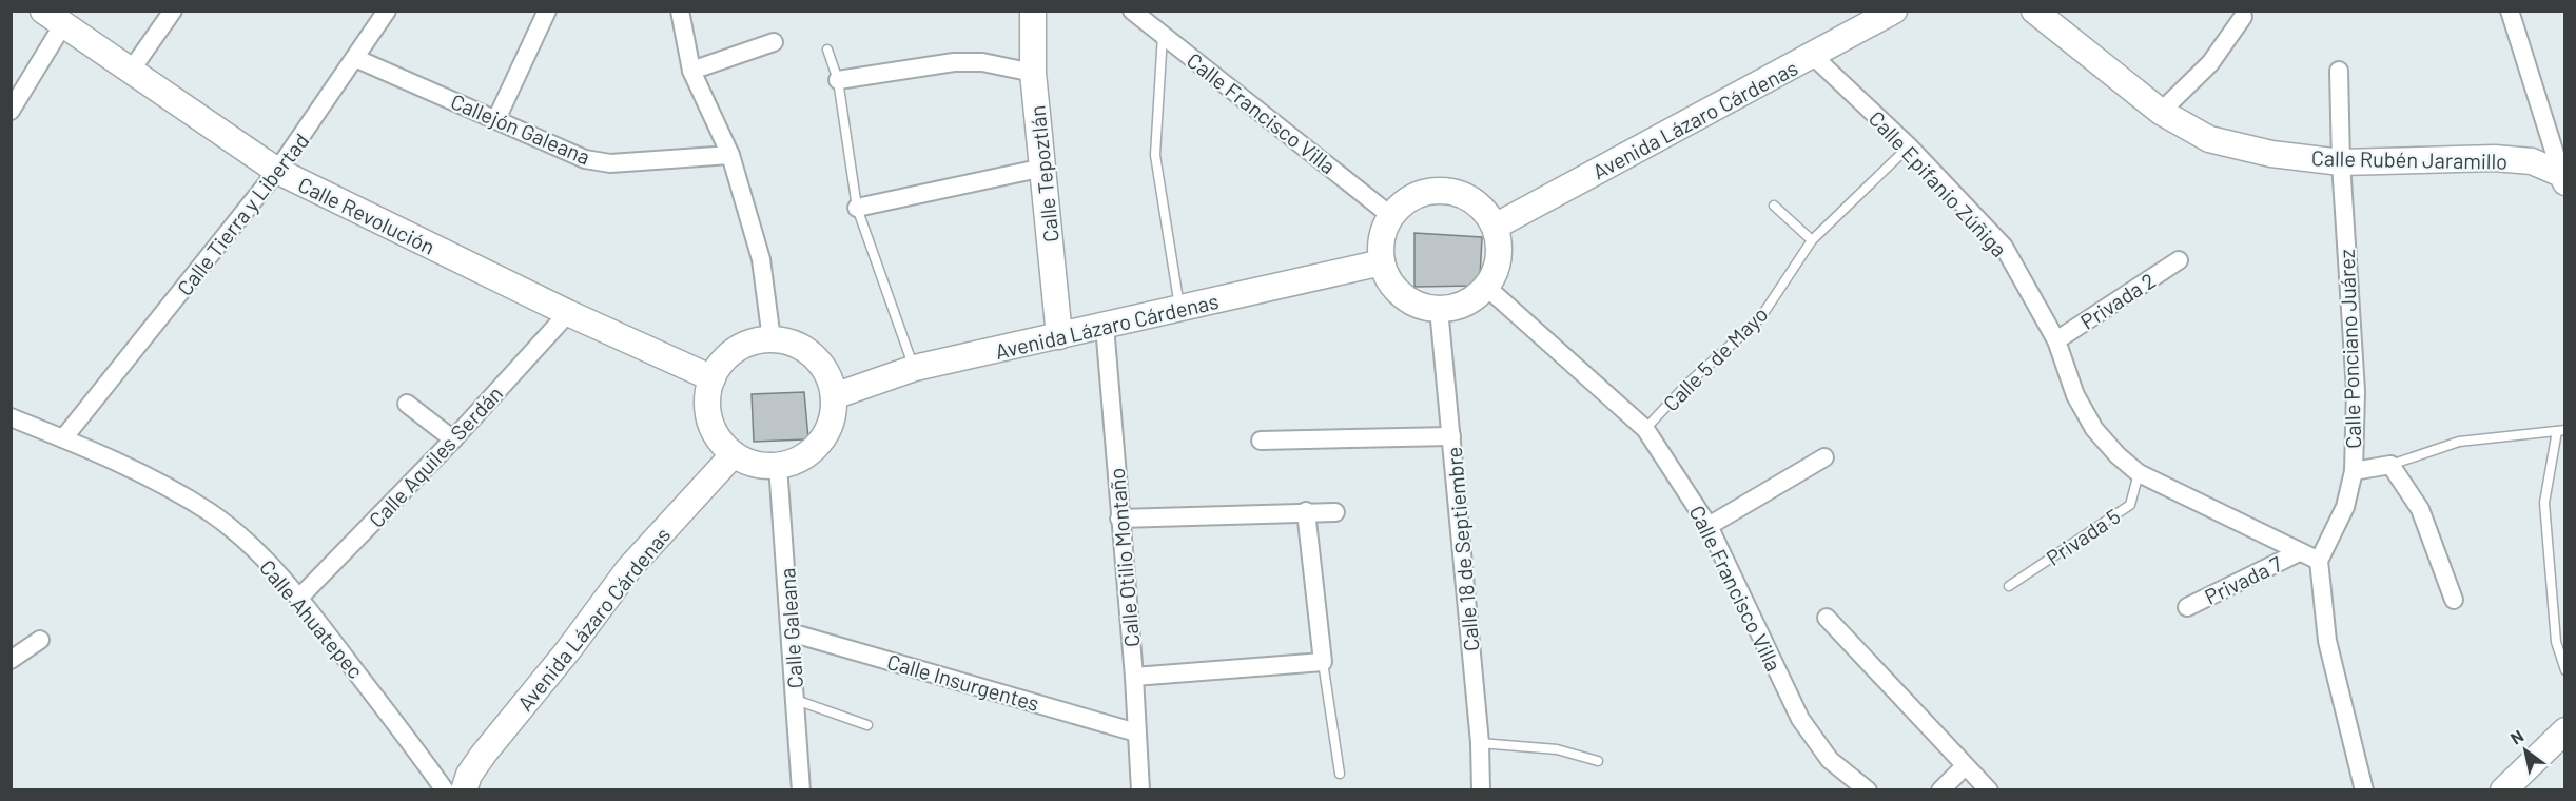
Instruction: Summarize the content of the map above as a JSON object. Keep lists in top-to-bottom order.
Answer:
{
  "streets": {
    "street": [
      "Calle Francisco Villa",
      "Avenida Lázaro Cárdenas",
      "Callejón Galeana",
      "Calle Rubén Jaramillo",
      "Calle Tepoztlán",
      "Calle Epifanio Zúñiga",
      "Calle Tierra y Libertad",
      "Calle Revolución",
      "Privada 2",
      "Calle Ponciano Juárez",
      "Calle Aquiles Serdán",
      "Calle 18 de Septiembre",
      "Calle Otilio Montaño",
      "Privada 7",
      "Calle Ahuatepec",
      "Calle Galeana",
      "Calle Insurgentes"
    ],
    "lane": ["Calle 5 de Mayo", "Privada 5"]
  },
  "crossings": [
    ["Calle Francisco Villa", "Avenida Lázaro Cárdenas"],
    ["Calle Francisco Villa", "Calle 5 de Mayo"],
    ["Calle Francisco Villa", "Calle 18 de Septiembre"],
    ["Avenida Lázaro Cárdenas", "Calle Tepoztlán"],
    ["Avenida Lázaro Cárdenas", "Calle Epifanio Zúñiga"],
    ["Avenida Lázaro Cárdenas", "Calle Revolución"],
    ["Avenida Lázaro Cárdenas", "Calle 18 de Septiembre"],
    ["Avenida Lázaro Cárdenas", "Calle Otilio Montaño"],
    ["Avenida Lázaro Cárdenas", "Calle Galeana"],
    ["Callejón Galeana", "Calle Tierra y Libertad"],
    ["Calle Rubén Jaramillo", "Calle Ponciano Juárez"],
    ["Calle Epifanio Zúñiga", "Privada 2"],
    ["Calle Epifanio Zúñiga", "Calle Ponciano Juárez"],
    ["Calle Epifanio Zúñiga", "Calle 5 de Mayo"],
    ["Calle Epifanio Zúñiga", "Privada 5"],
    ["Calle Epifanio Zúñiga", "Privada 7"],
    ["Calle Tierra y Libertad", "Calle Revolución"],
    ["Calle Tierra y Libertad", "Calle Ahuatepec"],
    ["Calle Revolución", "Calle Aquiles Serdán"],
    ["Calle Revolución", "Calle Galeana"],
    ["Calle Aquiles Serdán", "Calle Ahuatepec"],
    ["Calle Otilio Montaño", "Calle Insurgentes"],
    ["Calle Galeana", "Calle Insurgentes"]
  ],
  "north": "top left"
}
